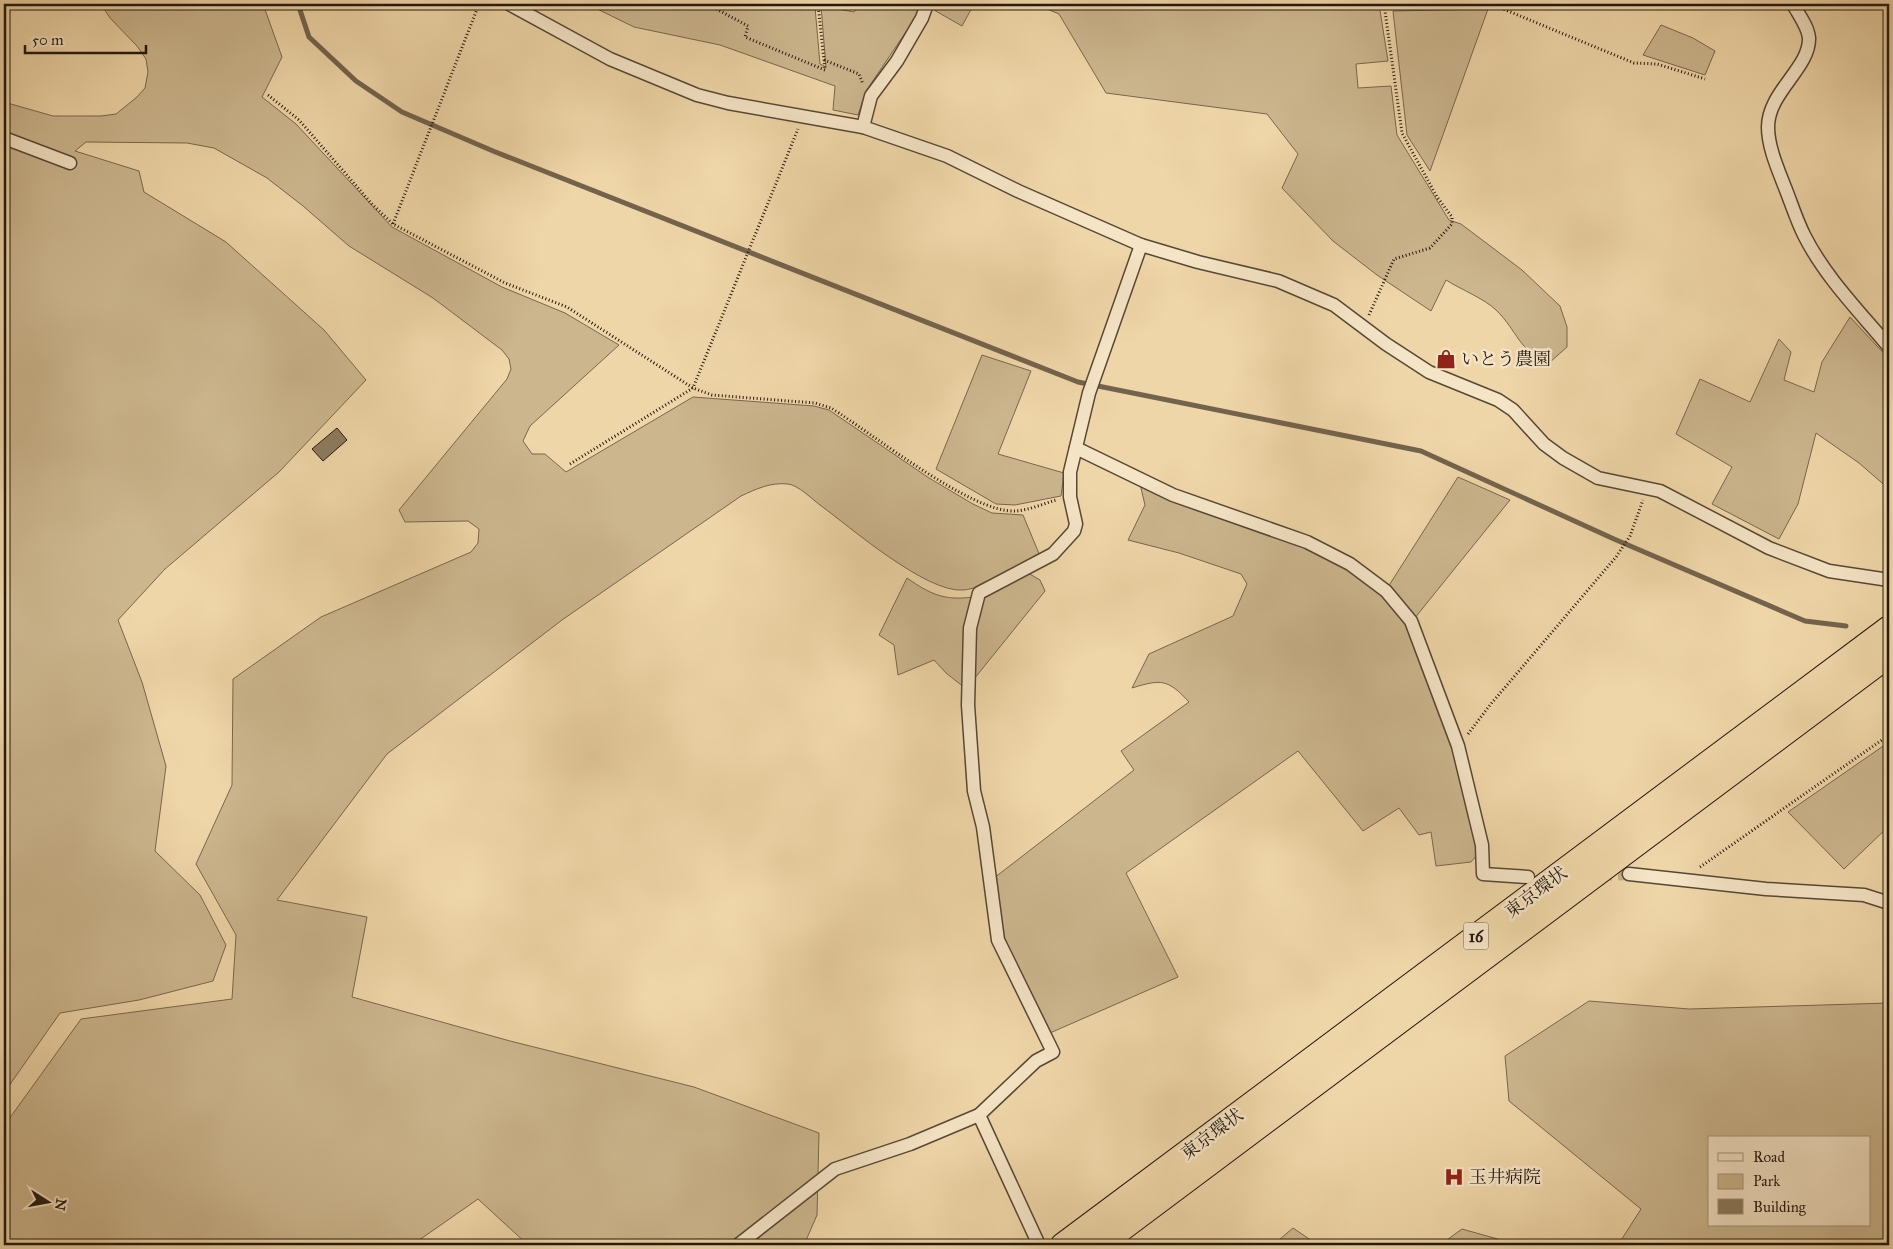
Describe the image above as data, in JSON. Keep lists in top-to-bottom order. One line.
{"streets":{"highway":["東京環状","16"]},"places":{"shop":["いとう農園"],"hospital":["玉井病院"]},"legend":["Road","Park","Building"],"scale_bar":"50 m","north":"right"}
